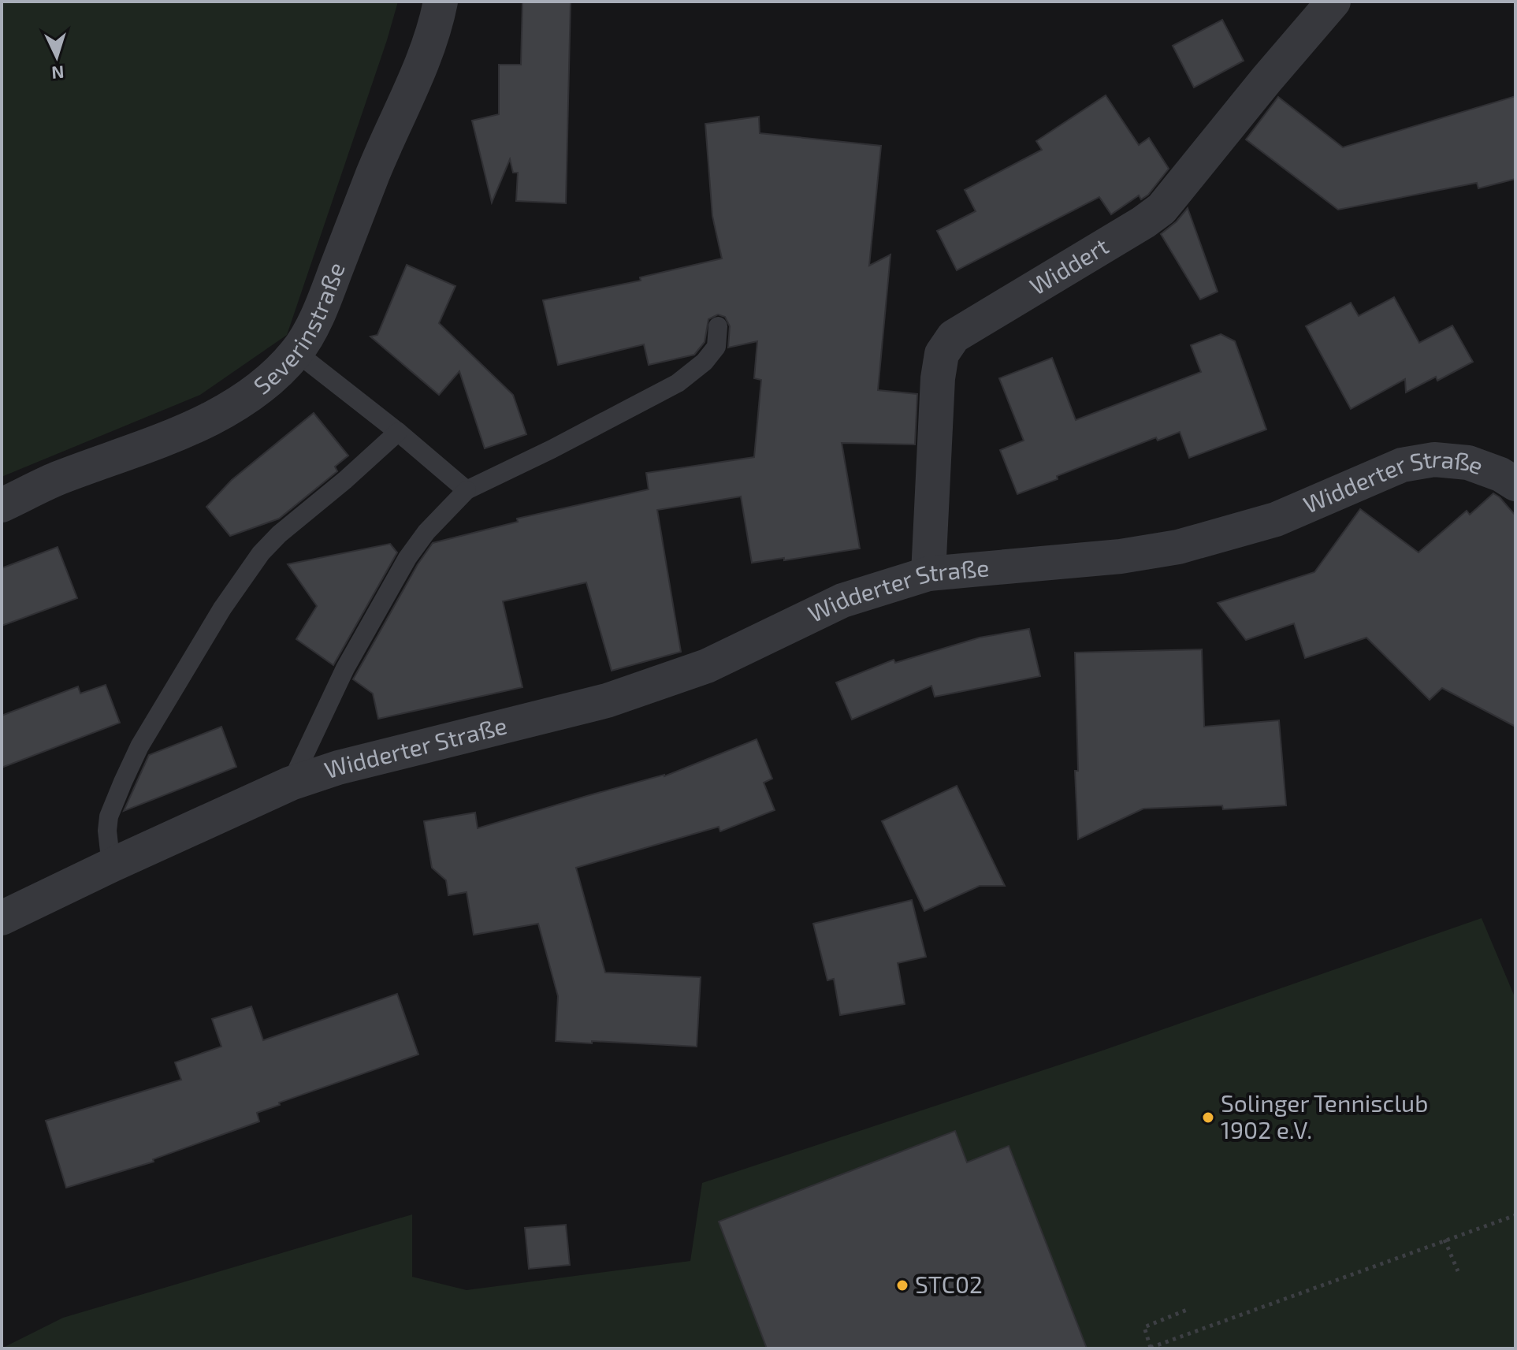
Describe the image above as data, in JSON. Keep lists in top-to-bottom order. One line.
{"streets":{"street":["Widdert","Severinstraße","Widderter Straße"]},"crossings":[["Widdert","Widderter Straße"]],"places":["Solinger Tennisclub 1902 e.V.","STC02"],"north":"bottom"}
